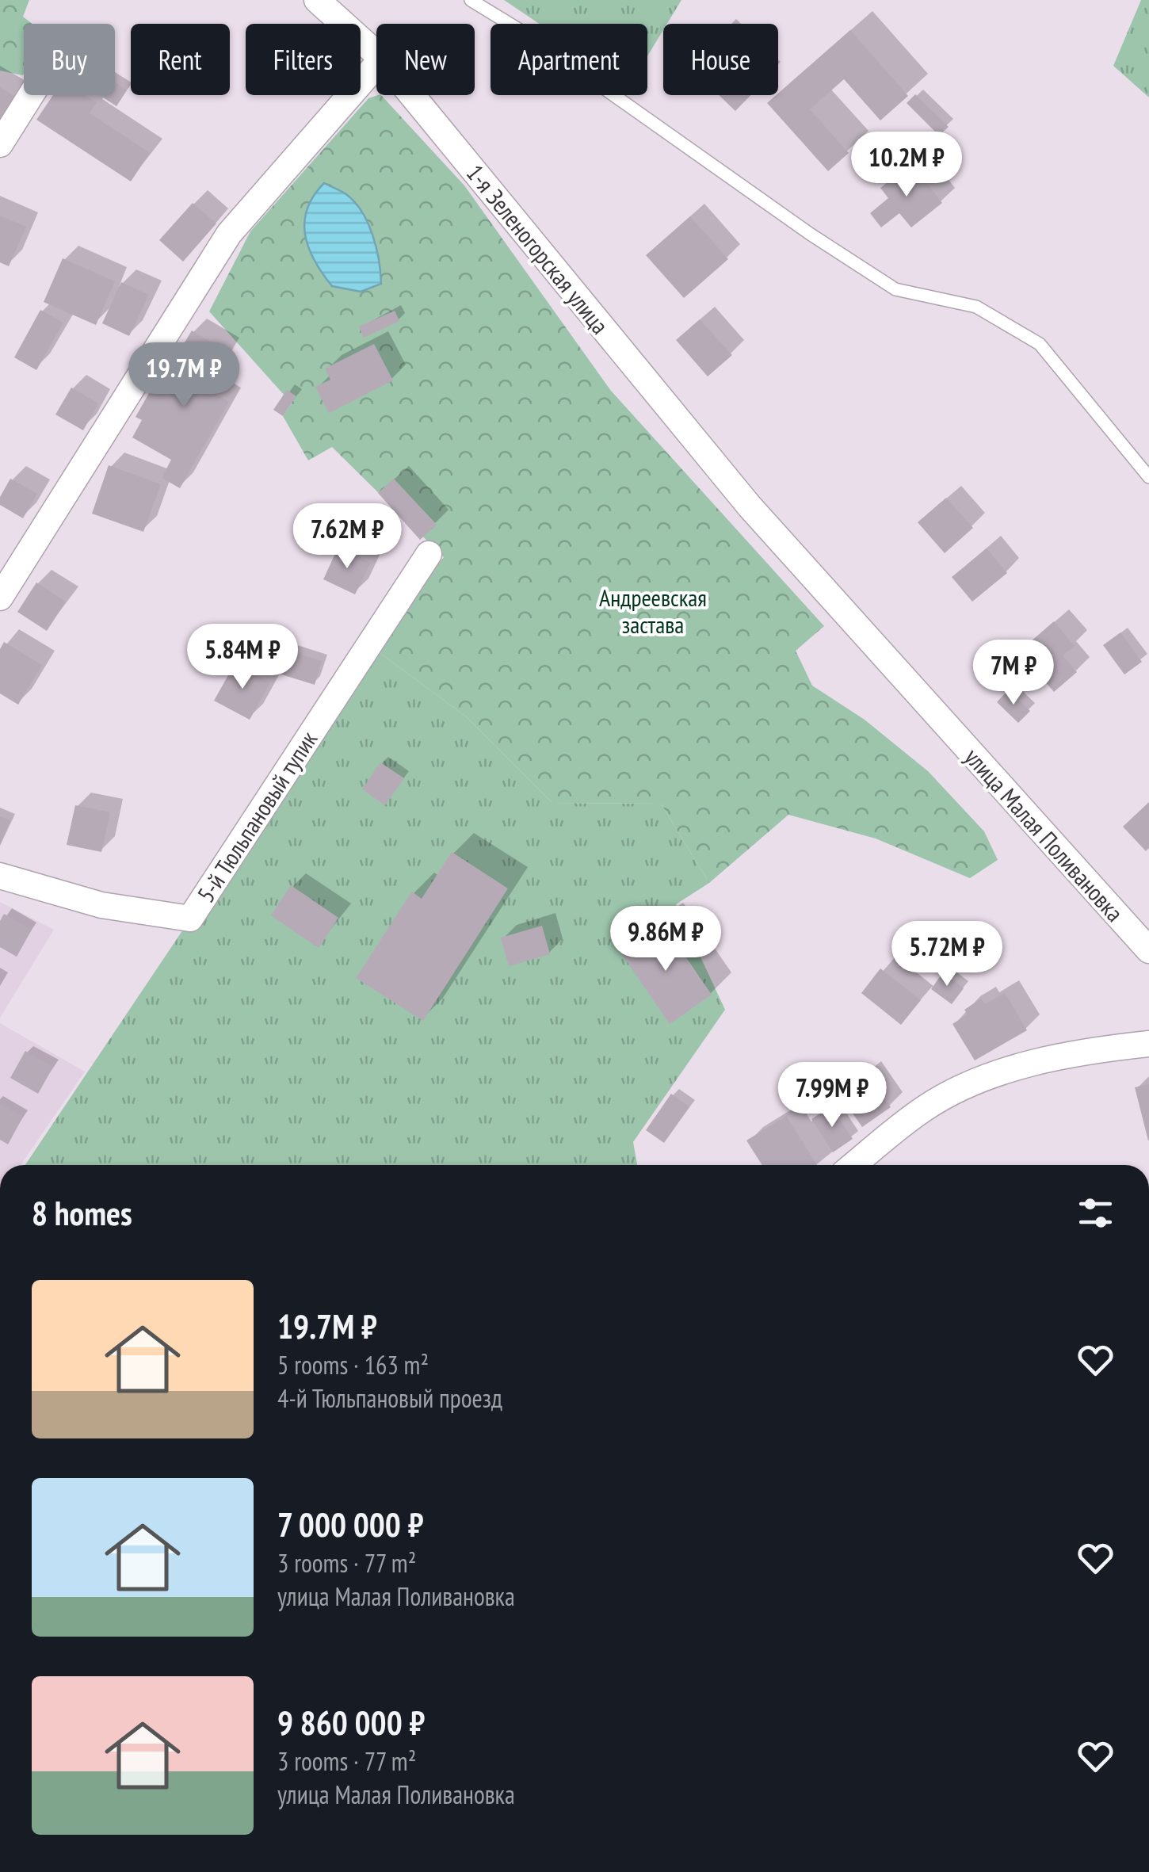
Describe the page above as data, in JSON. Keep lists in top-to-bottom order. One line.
{"streets":{"street":["1-я Зеленогорская улица","5-й Тюльпановый тупик","улица Малая Поливановка"]},"crossings":[["1-я Зеленогорская улица","улица Малая Поливановка"]],"parks":["Андреевская застава"],"page":{"chip":["Buy","Rent","Filters","New","Apartment","House"],"price":["10.2M ₽","19.7M ₽","7.62M ₽","5.84M ₽","7M ₽","9.86M ₽","5.72M ₽","7.99M ₽"],"heading":"8 homes","list":[{"name":"19.7M ₽","note":"5 rooms · 163 m² · 4-й Тюльпановый проезд"},{"name":"7 000 000 ₽","note":"3 rooms · 77 m² · улица Малая Поливановка"},{"name":"9 860 000 ₽","note":"3 rooms · 77 m² · улица Малая Поливановка"}]}}
